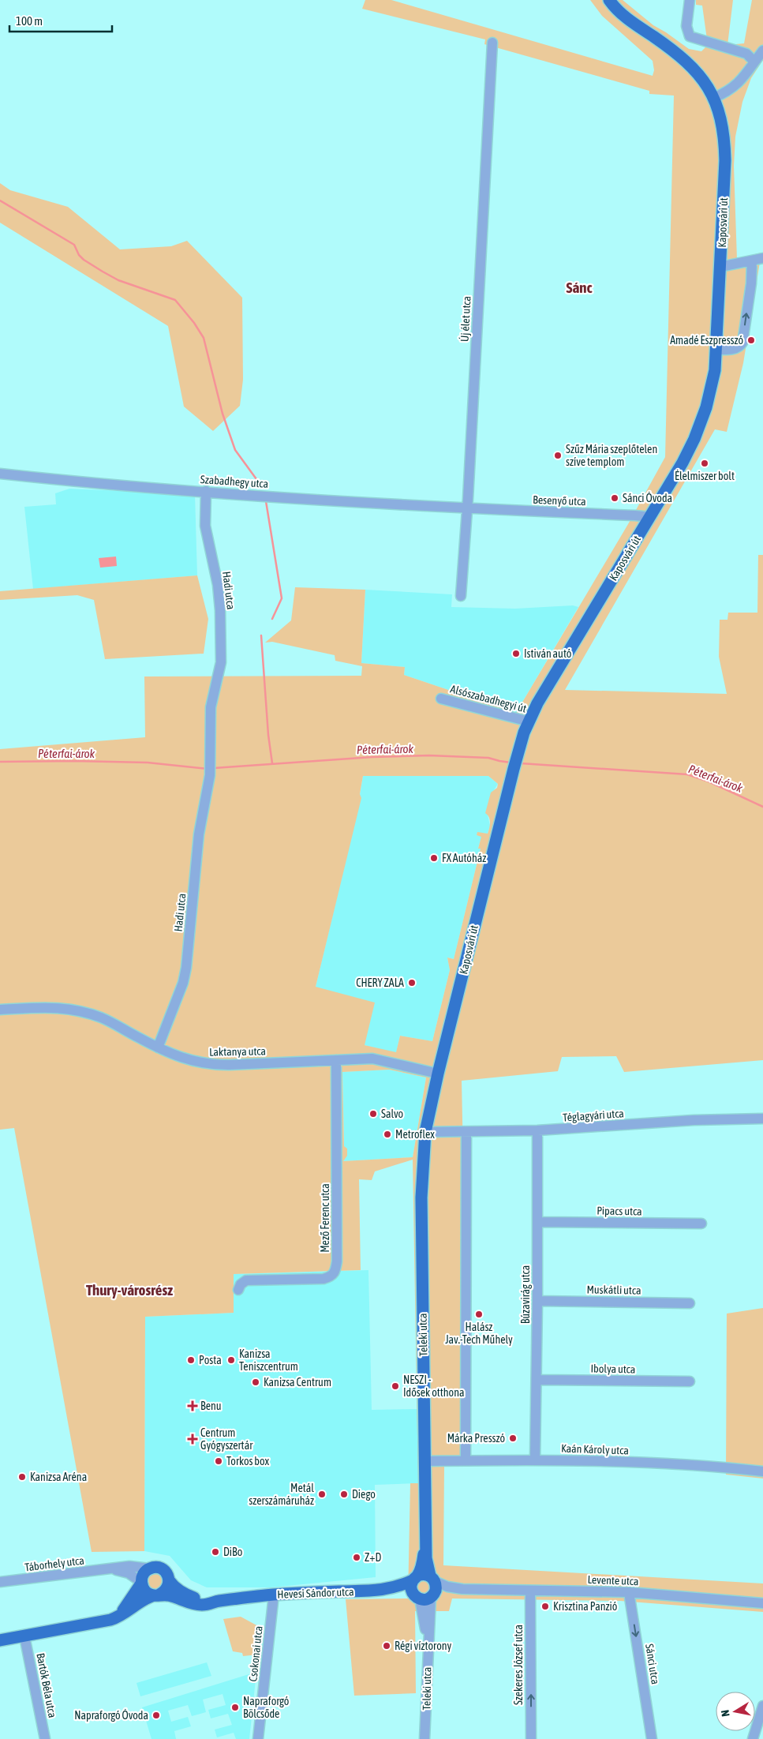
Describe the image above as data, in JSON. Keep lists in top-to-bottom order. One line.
{"streets":{"main road":["Kaposvári út","Teleki utca","Hevesi Sándor utca"],"street":["Új élet utca","Szabadhegy utca","Besenyő utca","Hadi utca","Alsószabadhegyi út","Laktanya utca","Téglagyári utca","Pipacs utca","Mező Ferenc utca","Muskátli utca","Búzavirág utca","Ibolya utca","Kaán Károly utca","Táborhely utca","Levente utca","Csokonai utca","Sánci utca","Szekeres József utca","Bartók Béla utca"]},"crossings":[["Kaposvári út","Besenyő utca"],["Kaposvári út","Alsószabadhegyi út"],["Kaposvári út","Laktanya utca"],["Kaposvári út","Téglagyári utca"],["Kaposvári út","Teleki utca"],["Új élet utca","Szabadhegy utca"],["Új élet utca","Besenyő utca"],["Szabadhegy utca","Besenyő utca"],["Szabadhegy utca","Hadi utca"],["Hadi utca","Laktanya utca"],["Laktanya utca","Mező Ferenc utca"],["Téglagyári utca","Búzavirág utca"],["Téglagyári utca","Teleki utca"],["Pipacs utca","Búzavirág utca"],["Muskátli utca","Búzavirág utca"],["Búzavirág utca","Ibolya utca"],["Búzavirág utca","Kaán Károly utca"],["Teleki utca","Kaán Károly utca"],["Teleki utca","Levente utca"],["Teleki utca","Hevesi Sándor utca"],["Táborhely utca","Hevesi Sándor utca"],["Levente utca","Hevesi Sándor utca"],["Levente utca","Sánci utca"],["Levente utca","Szekeres József utca"],["Hevesi Sándor utca","Csokonai utca"]],"one_way":["Sánci utca","Szekeres József utca"],"districts":["Sánc","Thury-városrész"],"water":["Péterfai-árok"],"places":{"other":["Amadé Eszpresszó","Szűz Mária szeplőtelen szíve templom","Élelmiszer bolt","Sánci Óvoda","Istiván autó","FX Autóház","CHERY ZALA","Salvo","Metroflex","Halász Jav.-Tech Műhely","Posta","Kanizsa Teniszcentrum","Kanizsa Centrum","NESZI - Idősek otthona","Márka Presszó","Torkos box","Kanizsa Aréna","Metál szerszámáruház","Diego","DiBo","Z+D","Krisztina Panzió","Régi víztorony","Napraforgó Bölcsőde","Napraforgó Óvoda"],"health":["Benu","Centrum Gyógyszertár"]},"scale_bar":"100 m","north":"left"}
